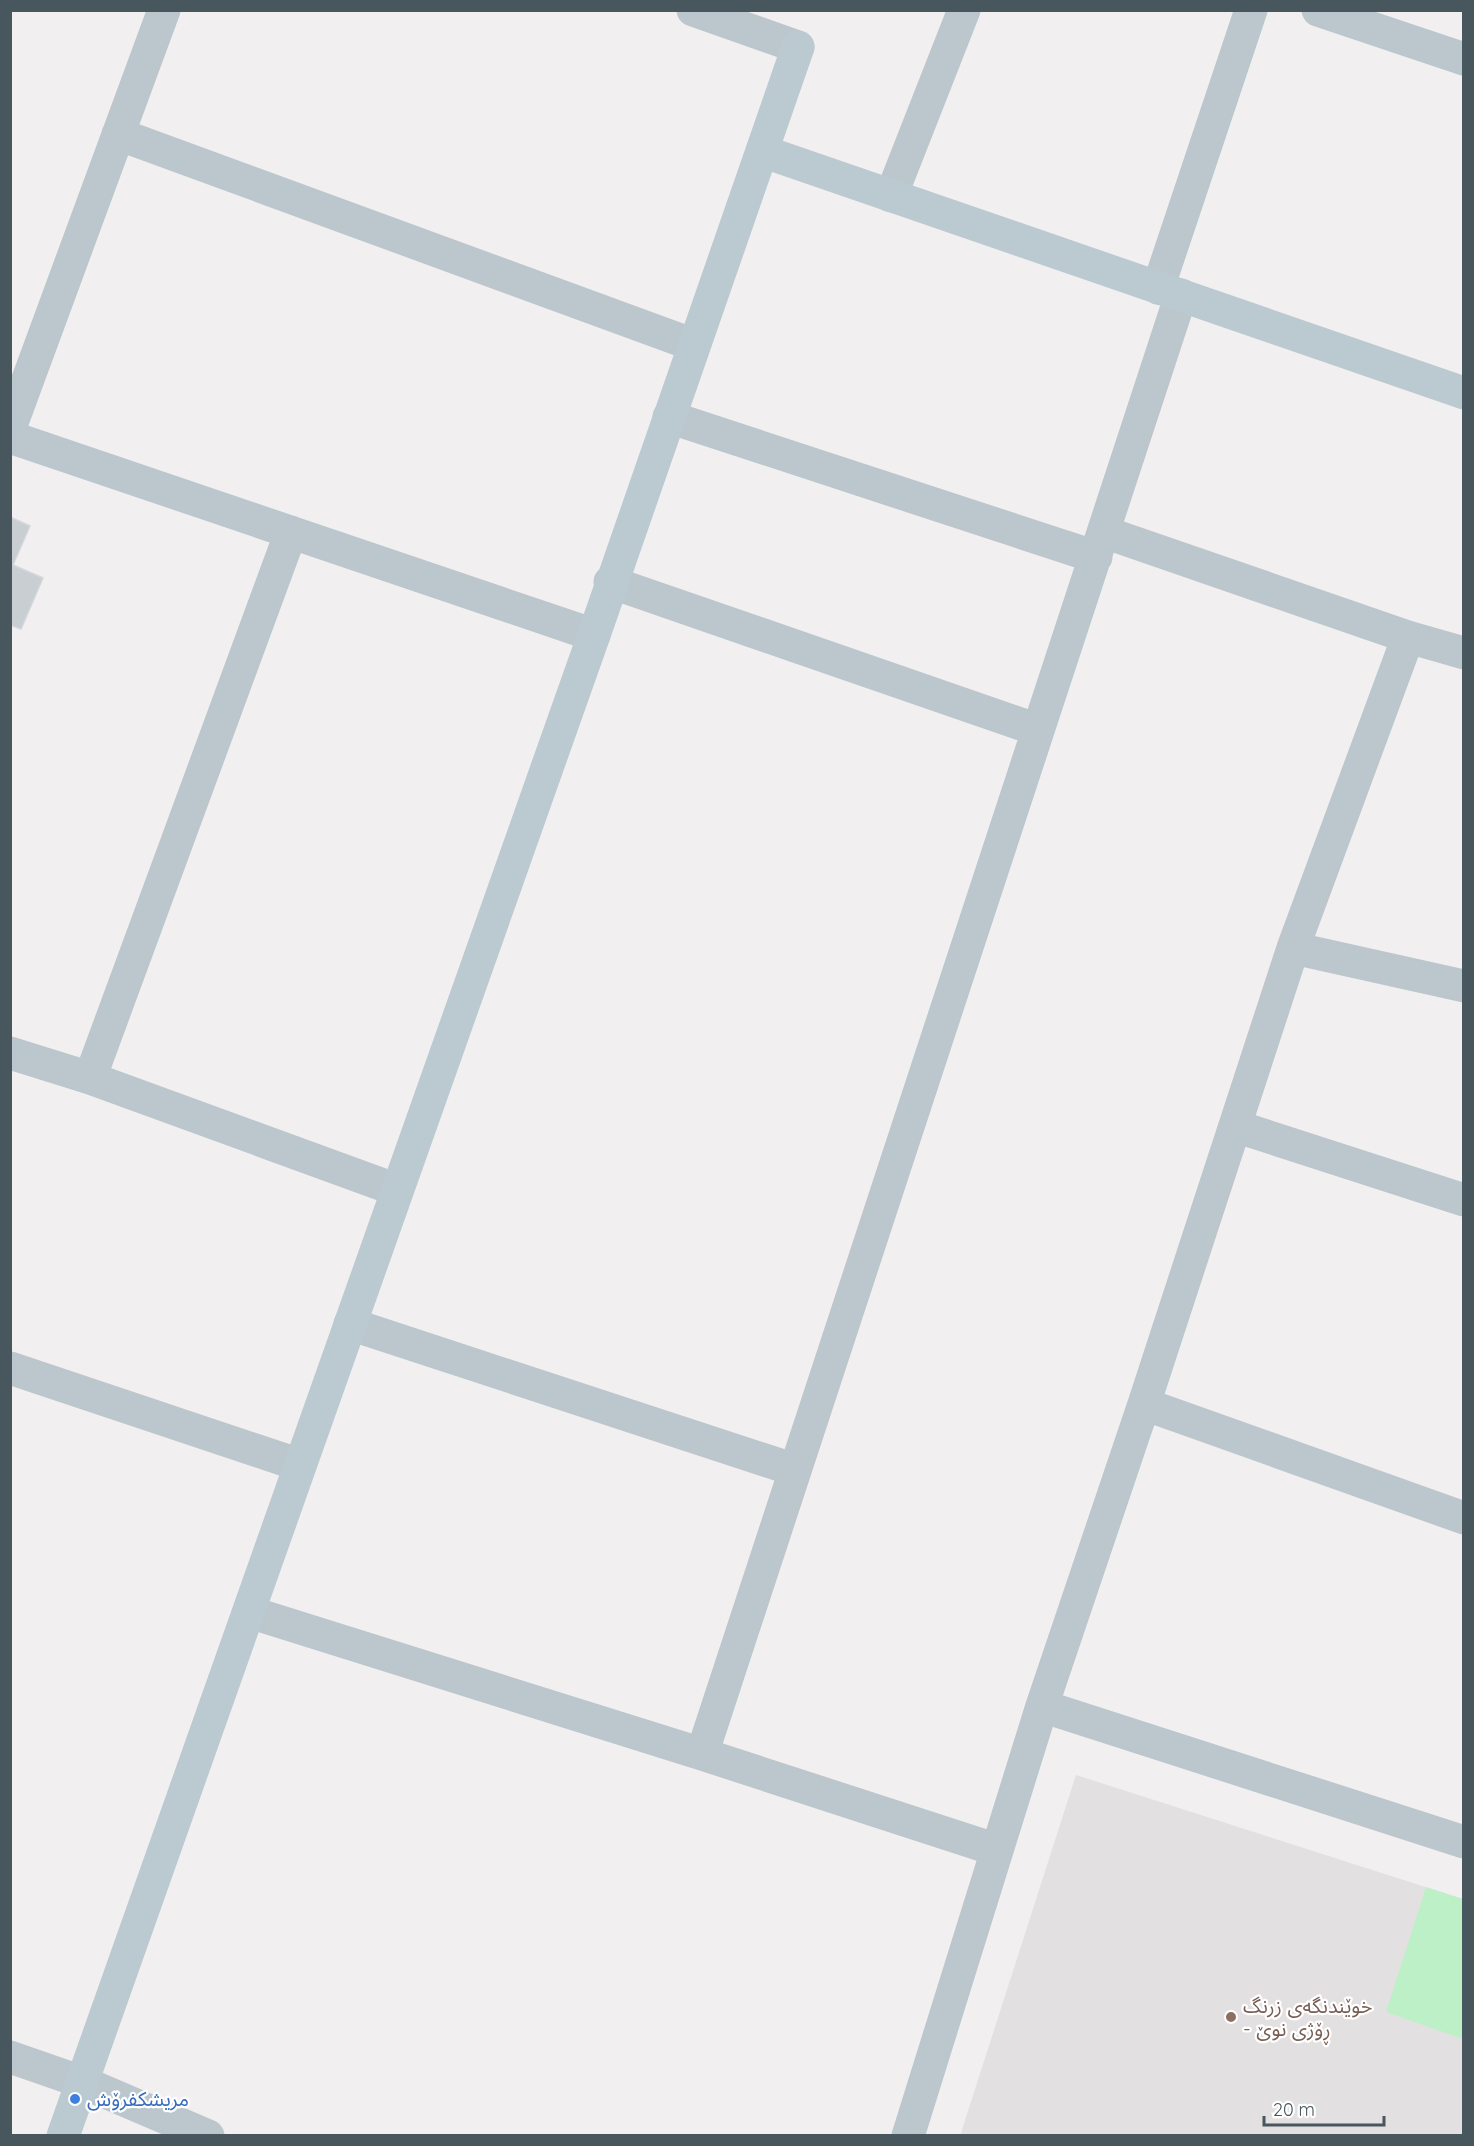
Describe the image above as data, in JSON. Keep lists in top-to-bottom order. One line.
{"places":["خوێندنگەی زرنگ - ڕۆژی نوێ","مریشکفرۆش"],"scale_bar":"20 m"}
